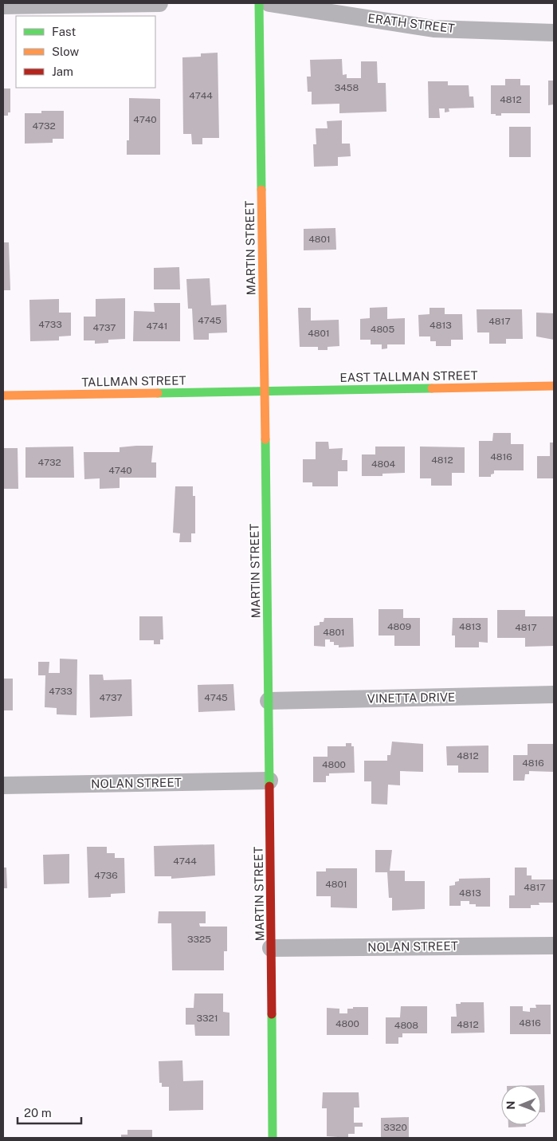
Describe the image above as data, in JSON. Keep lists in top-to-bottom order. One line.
{"streets":{"street":["ERATH STREET","MARTIN STREET","EAST TALLMAN STREET","TALLMAN STREET","VINETTA DRIVE","NOLAN STREET"]},"crossings":[["MARTIN STREET","EAST TALLMAN STREET"],["MARTIN STREET","TALLMAN STREET"],["MARTIN STREET","VINETTA DRIVE"],["MARTIN STREET","NOLAN STREET"],["EAST TALLMAN STREET","TALLMAN STREET"]],"house_numbers":["3458","4744","4812","4740","4732","4801","4745","4817","4733","4813","4741","4737","4805","4801","4816","4812","4732","4804","4740","4809","4813","4817","4801","4733","4737","4745","4812","4816","4800","4744","4736","4801","4817","4813","3325","3321","4816","4800","4812","4808","3320"],"legend":["Fast","Slow","Jam"],"scale_bar":"20 m","north":"left"}
